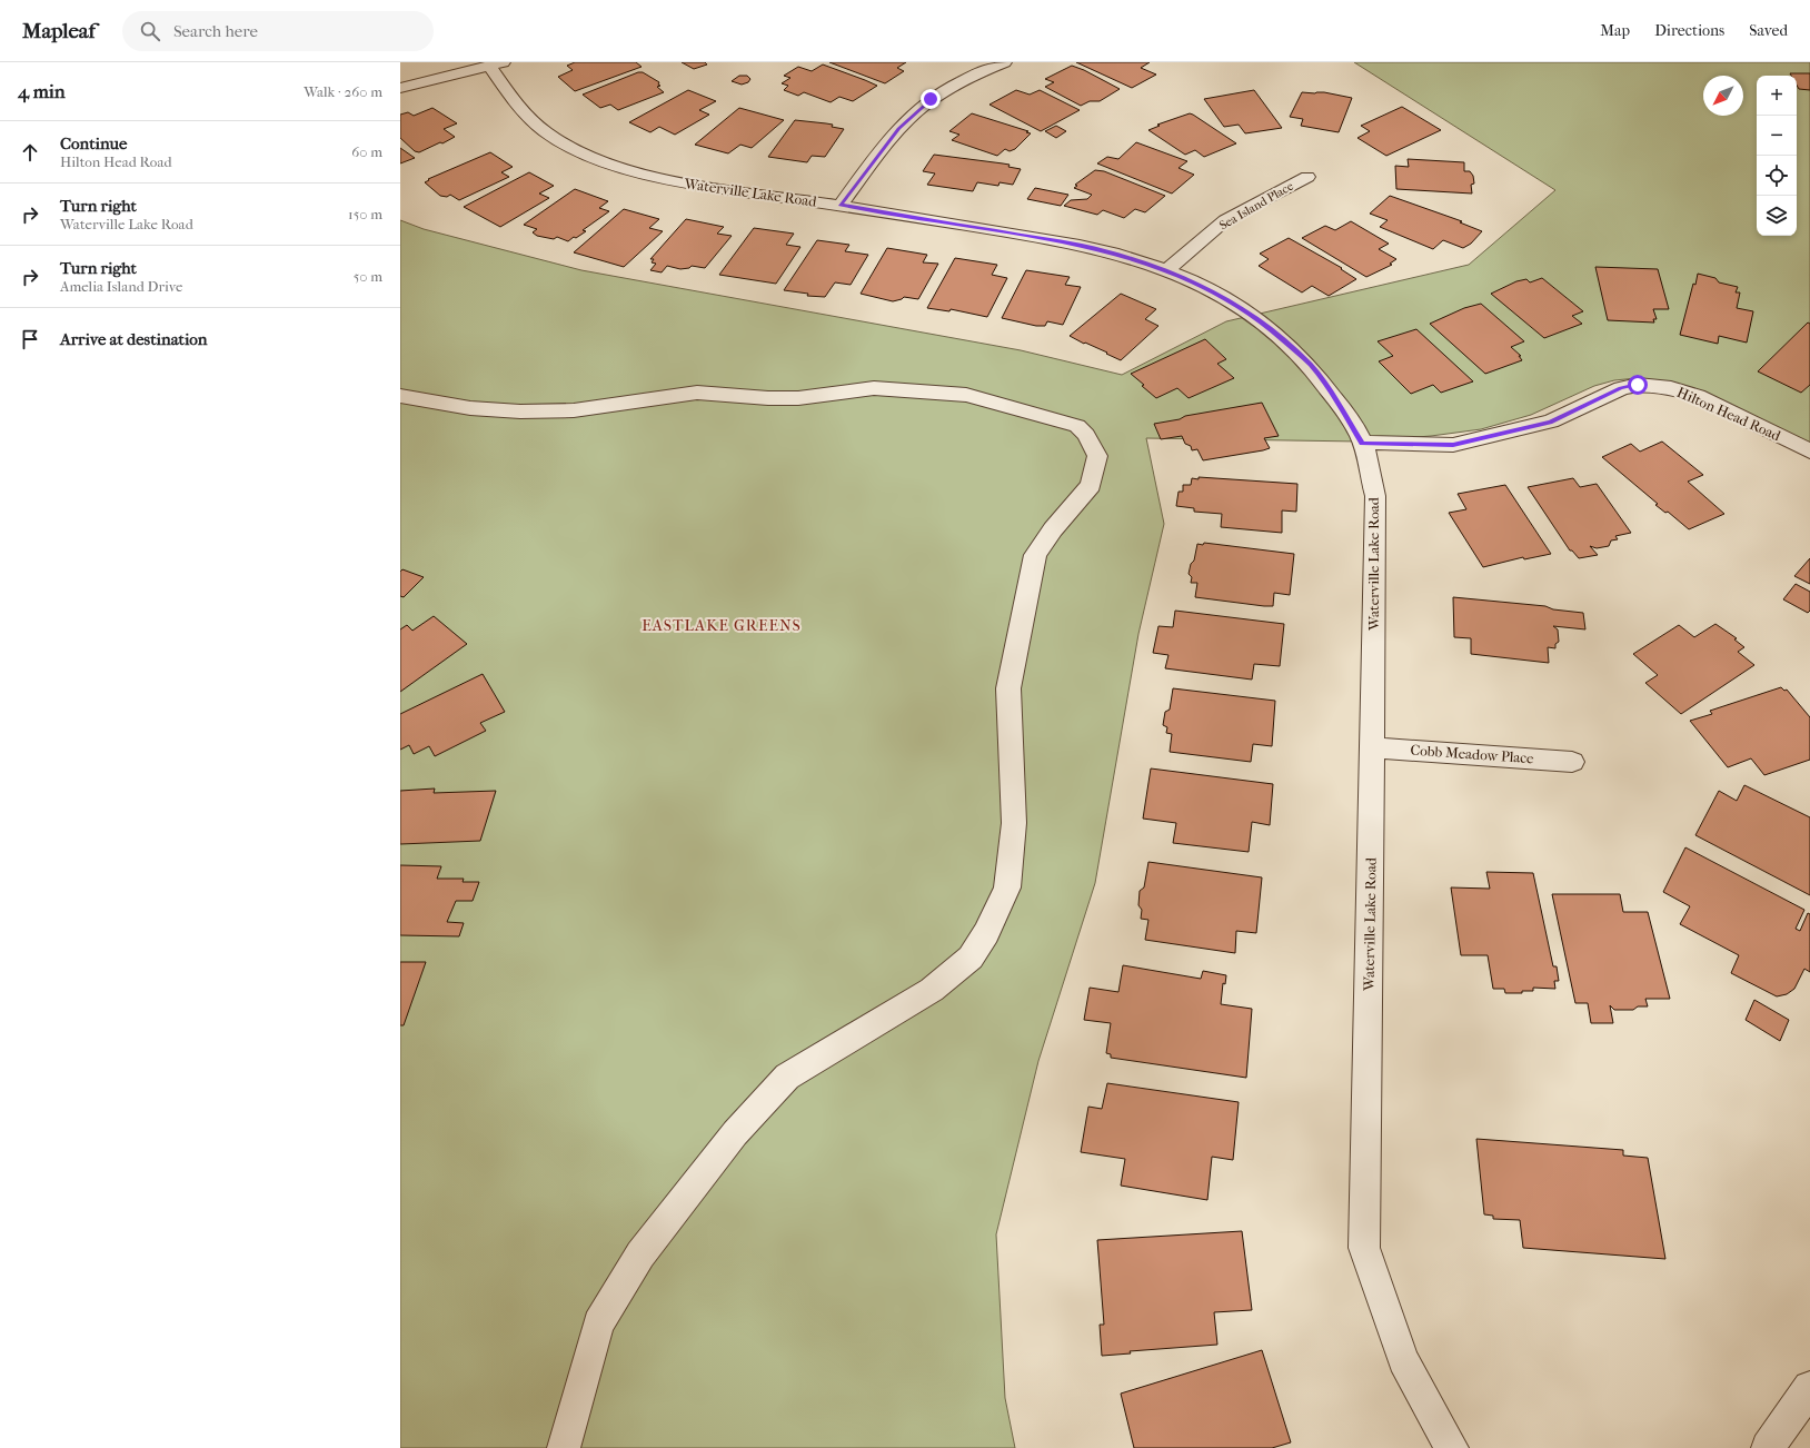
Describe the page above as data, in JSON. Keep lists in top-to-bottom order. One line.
{"streets":{"street":["Waterville Lake Road","Sea Island Place","Hilton Head Road","Cobb Meadow Place"]},"crossings":[["Waterville Lake Road","Sea Island Place"],["Waterville Lake Road","Hilton Head Road"],["Waterville Lake Road","Cobb Meadow Place"]],"districts":["EASTLAKE GREENS"],"north":"bottom left","page":{"header":"Mapleaf","search":"Search here","nav":["Map","Directions","Saved"],"heading":["4 min","Walk · 260 m"],"map_buttons":["+","−"],"list":[["Continue","Hilton Head Road","60 m"],["Turn right","Waterville Lake Road","150 m"],["Turn right","Amelia Island Drive","50 m"],"Arrive at destination"]}}
